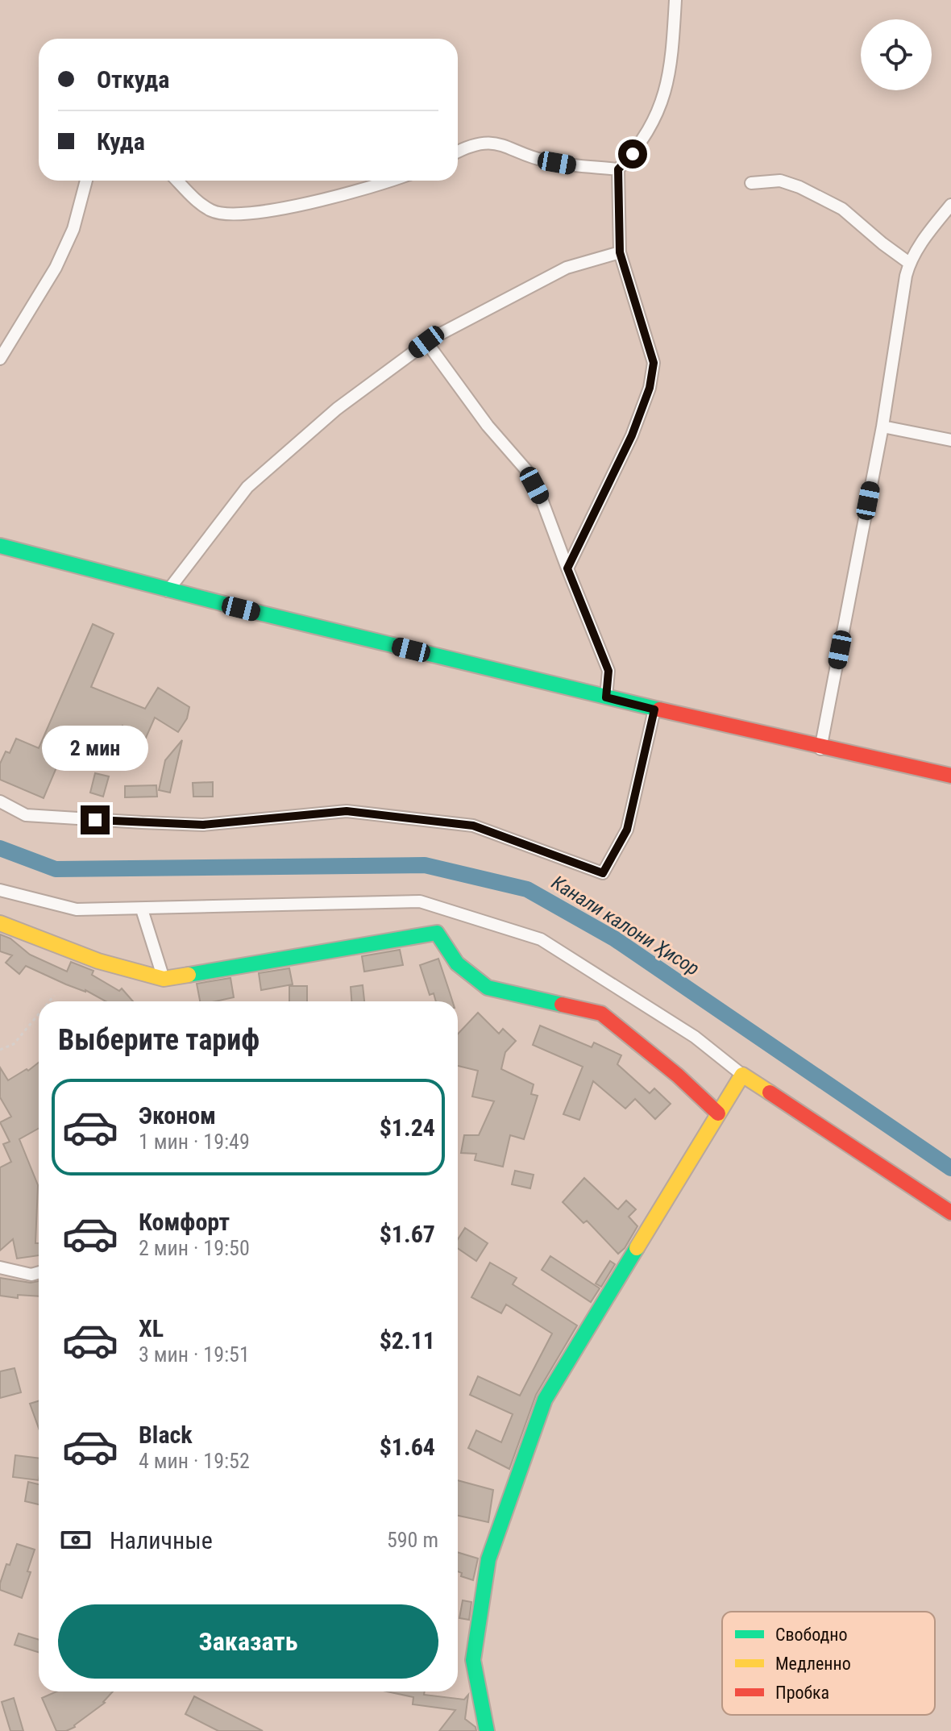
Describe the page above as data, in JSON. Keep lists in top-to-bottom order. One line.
{"water":["Канали калони Ҳисор"],"legend":["Свободно","Медленно","Пробка"],"page":{"banner":["Откуда","Куда"],"bubble":"2 мин","heading":"Выберите тариф","list":[{"name":"Эконом","note":"1 мин · 19:49","value":"$1.24"},{"name":"Комфорт","note":"2 мин · 19:50","value":"$1.67"},{"name":"XL","note":"3 мин · 19:51","value":"$2.11"},{"name":"Black","note":"4 мин · 19:52","value":"$1.64"}],"pay":["Наличные","590 m"],"buttons":"Заказать"}}
